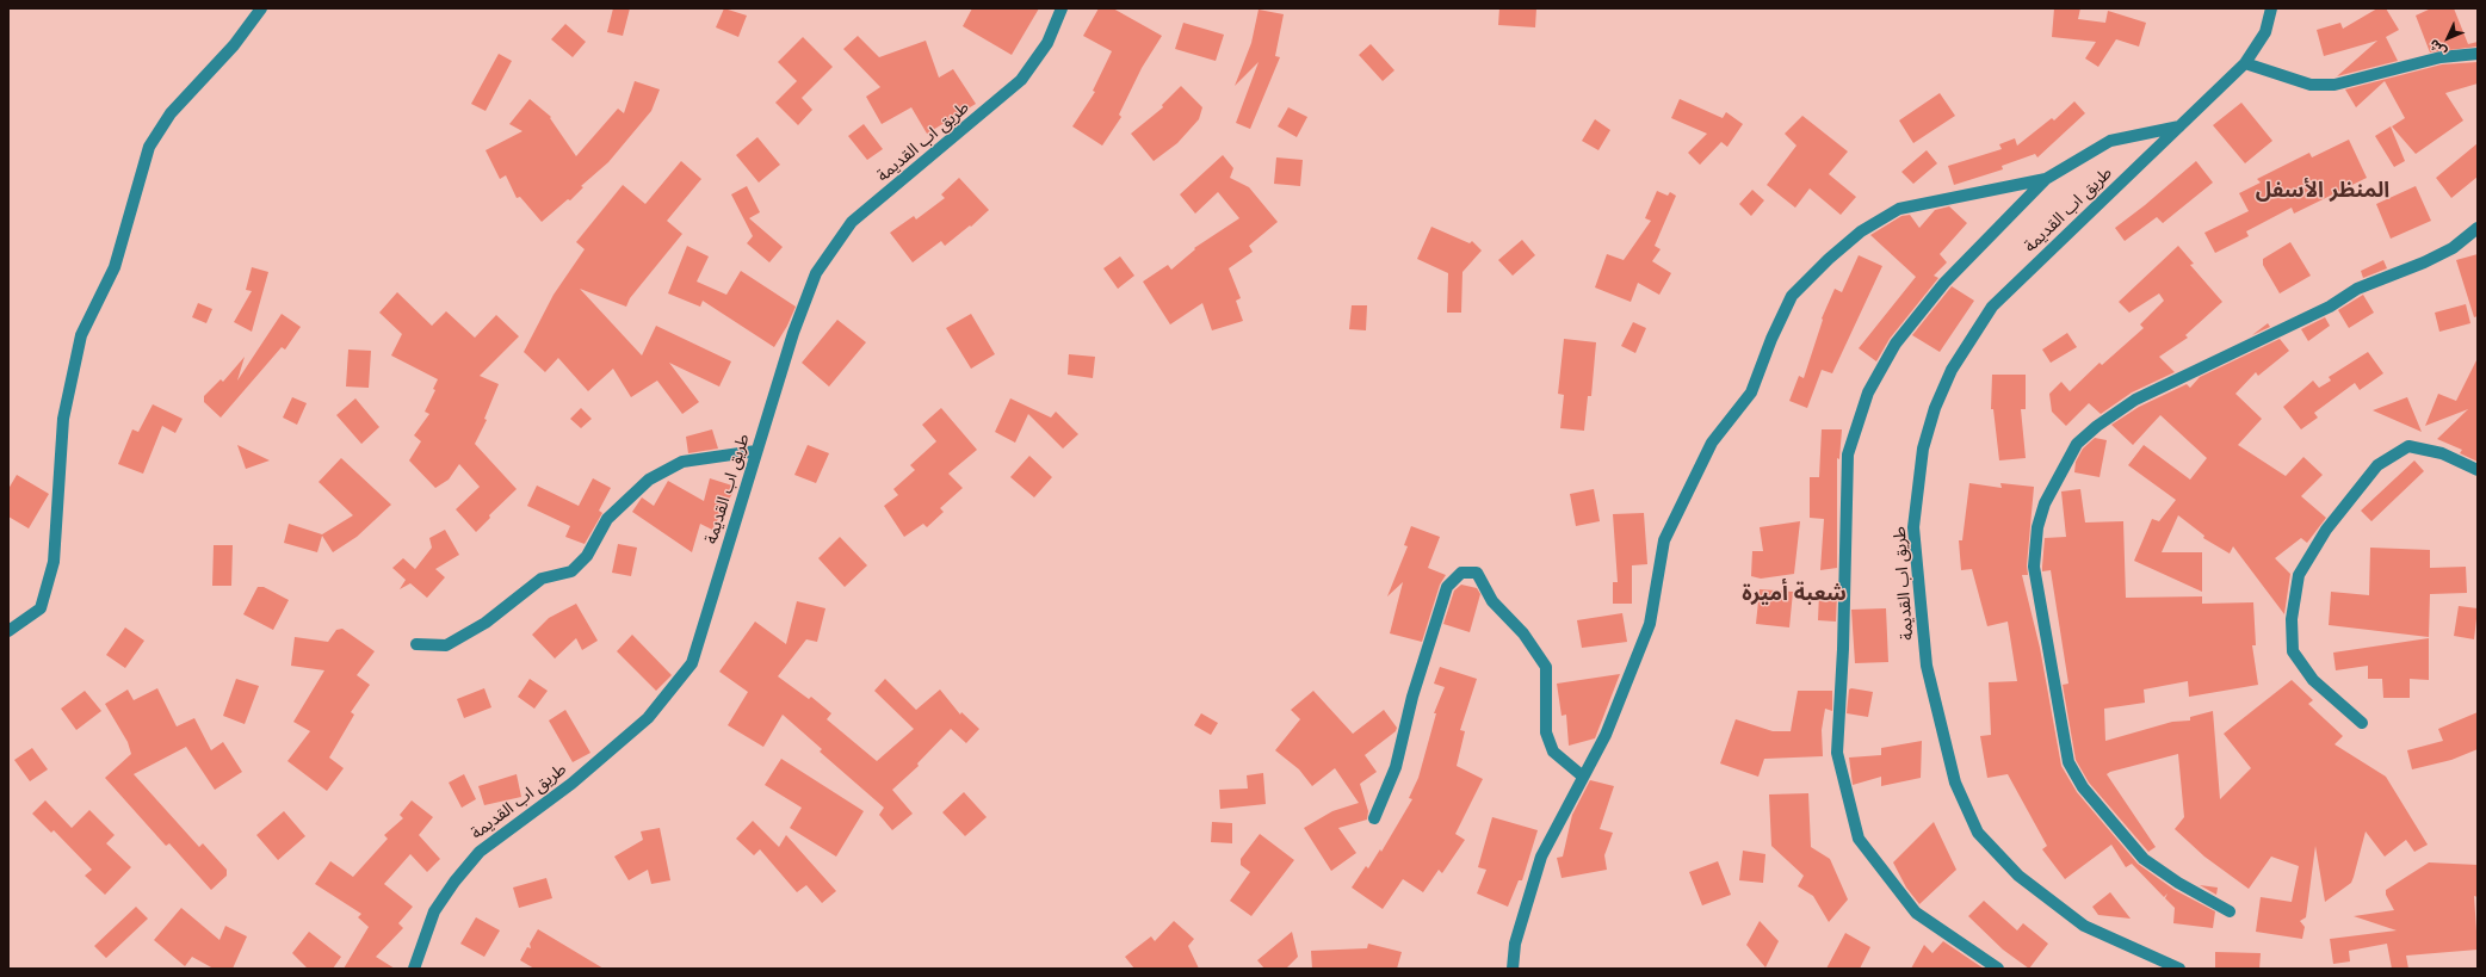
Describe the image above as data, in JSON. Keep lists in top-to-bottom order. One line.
{"streets":{"street":["طريق اب القديمة"]},"districts":["المنظر الأسفل","شعبة أميرة"],"north":"bottom left"}
